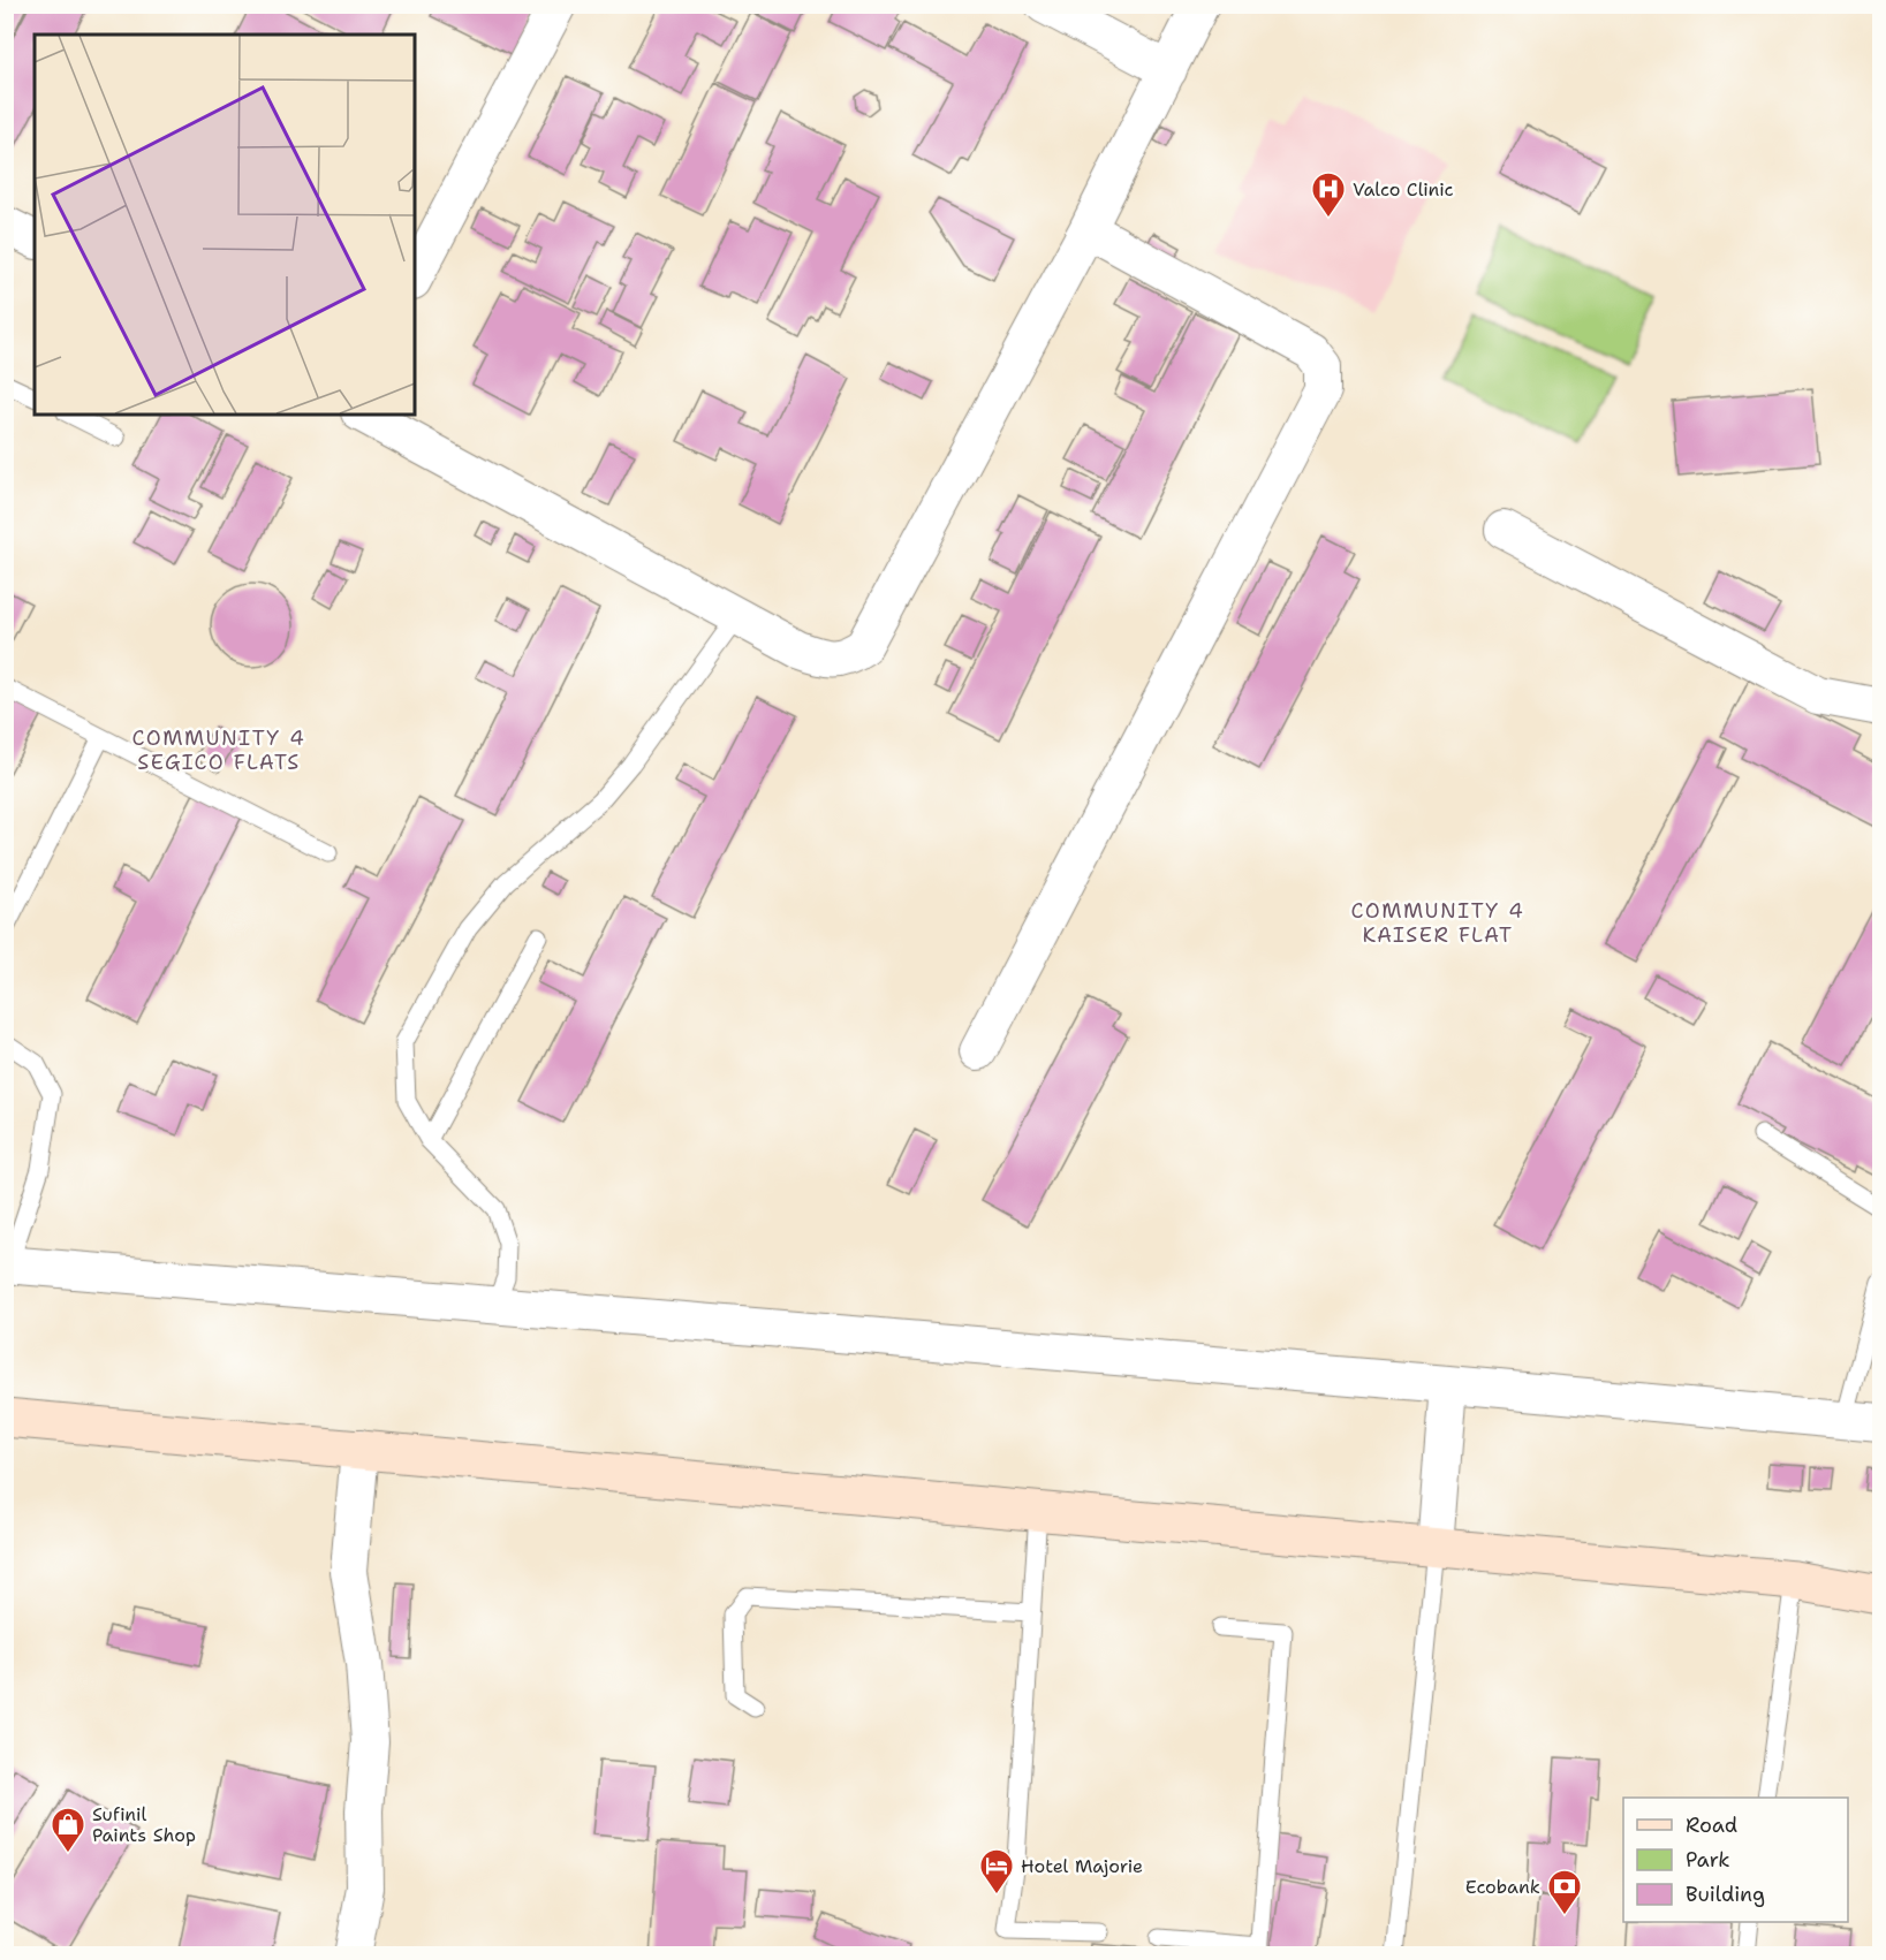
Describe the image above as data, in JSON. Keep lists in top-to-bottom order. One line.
{"districts":["COMMUNITY 4 SEGICO FLATS","COMMUNITY 4 KAISER FLAT"],"places":{"hospital":["Valco Clinic"],"shop":["Sufinil Paints Shop"],"hotel":["Hotel Majorie"],"bank":["Ecobank"]},"legend":["Road","Park","Building"]}
